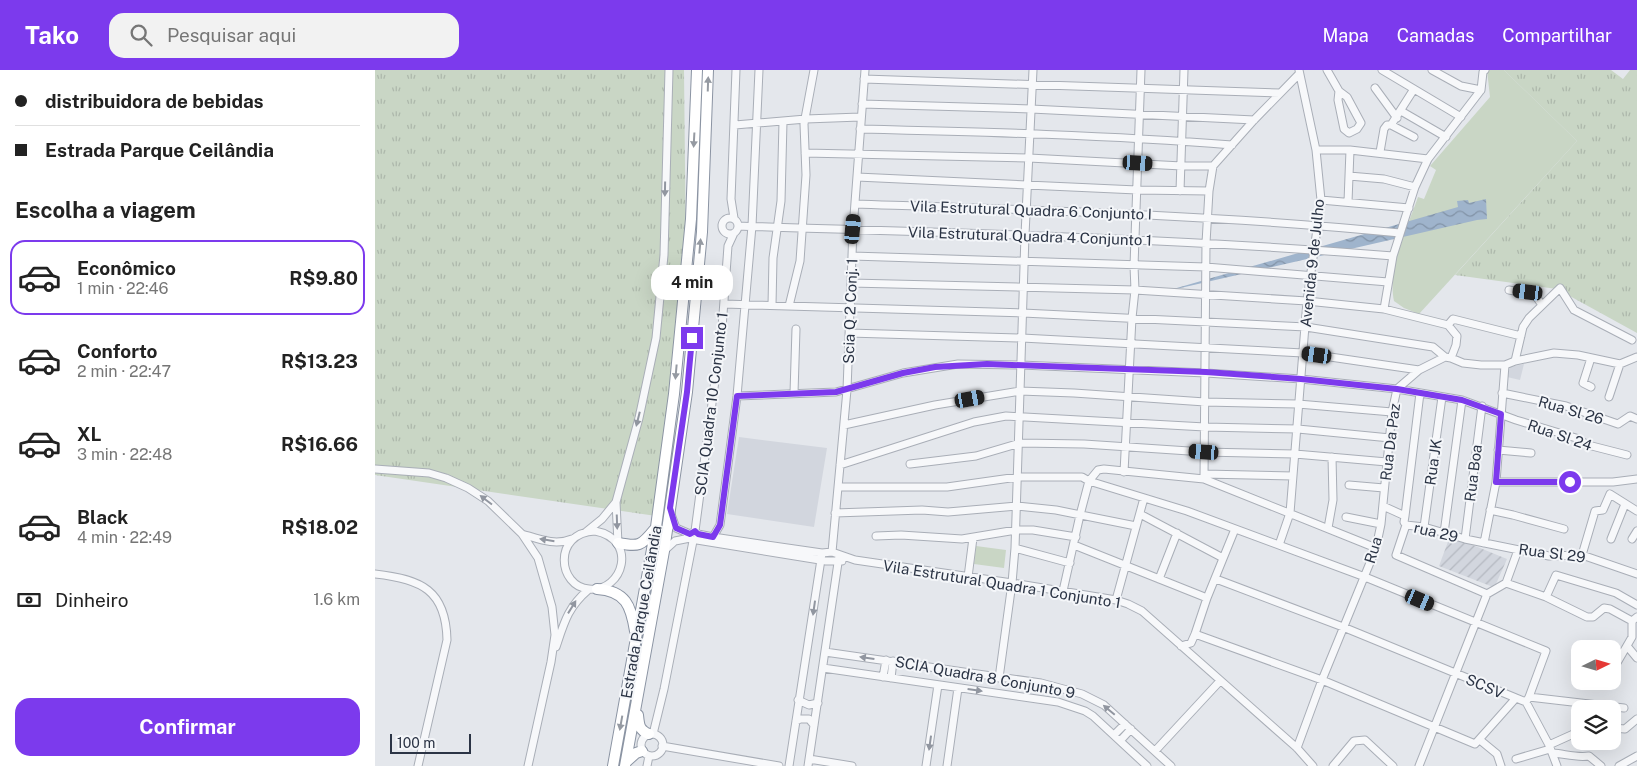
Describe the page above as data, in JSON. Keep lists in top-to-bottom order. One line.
{"streets":{"highway":["Estrada Parque Ceilândia"],"street":["Vila Estrutural Quadra 6 Conjunto I","Vila Estrutural Quadra 4 Conjunto 1","Avenida 9 de Julho","Scia Q 2 Conj. 1","SCIA Quadra 10 Conjunto 1","Rua Sl 26","Rua Sl 24","Rua Da Paz","Rua JK","Rua Boa","rua 29","Rua","Rua Sl 29","Vila Estrutural Quadra 1 Conjunto 1","SCIA Quadra 8 Conjunto 9","SCSV"]},"crossings":[["Vila Estrutural Quadra 6 Conjunto I","Avenida 9 de Julho"],["Vila Estrutural Quadra 6 Conjunto I","Scia Q 2 Conj. 1"],["Vila Estrutural Quadra 4 Conjunto 1","Avenida 9 de Julho"],["Vila Estrutural Quadra 4 Conjunto 1","Scia Q 2 Conj. 1"],["Vila Estrutural Quadra 4 Conjunto 1","SCIA Quadra 10 Conjunto 1"],["Avenida 9 de Julho","Rua Sl 24"],["Scia Q 2 Conj. 1","Rua Sl 24"],["Scia Q 2 Conj. 1","Vila Estrutural Quadra 1 Conjunto 1"],["Scia Q 2 Conj. 1","SCIA Quadra 8 Conjunto 9"],["Rua Sl 24","Rua Da Paz"],["Rua Sl 24","Rua JK"],["Rua Sl 24","Rua Boa"],["Rua Da Paz","Rua"],["Rua JK","rua 29"],["Rua Boa","rua 29"],["Rua Boa","Rua Sl 29"],["rua 29","Rua Sl 29"],["Rua","Vila Estrutural Quadra 1 Conjunto 1"],["Rua","SCSV"]],"scale_bar":"100 m","north":"right","page":{"header":"Tako","search":"Pesquisar aqui","nav":["Mapa","Camadas","Compartilhar"],"banner":["distribuidora de bebidas","Estrada Parque Ceilândia"],"heading":"Escolha a viagem","list":[{"name":"Econômico","note":"1 min · 22:46","value":"R$9.80"},{"name":"Conforto","note":"2 min · 22:47","value":"R$13.23"},{"name":"XL","note":"3 min · 22:48","value":"R$16.66"},{"name":"Black","note":"4 min · 22:49","value":"R$18.02"}],"bubble":"4 min","pay":["Dinheiro","1.6 km"],"buttons":"Confirmar","scale":"100 m"}}
